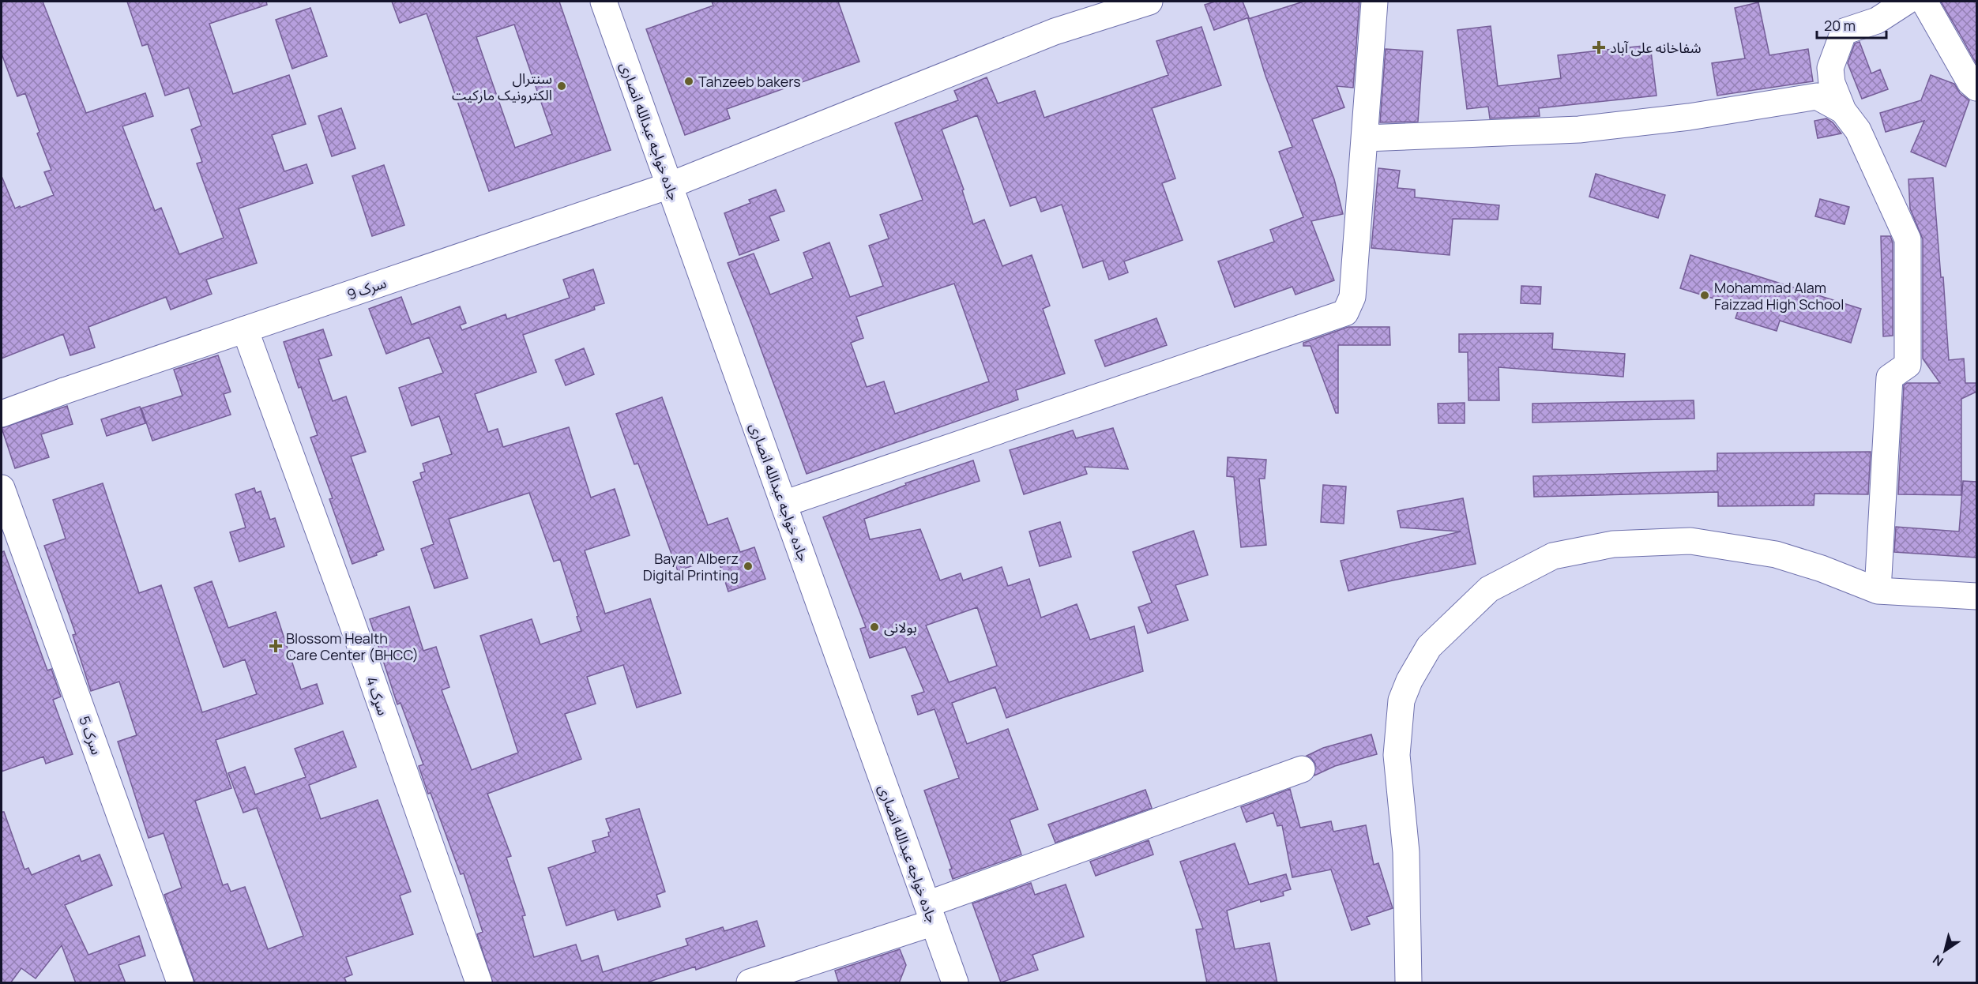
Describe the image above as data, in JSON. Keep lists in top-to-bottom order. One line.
{"streets":{"street":["جاده خواجه عبدالله انصاری","سرک 9","سړک 4","سرک 5"]},"crossings":[["جاده خواجه عبدالله انصاری","سرک 9"],["سرک 9","سړک 4"]],"places":{"health":["شفاخانه علی آباد","Blossom Health Care Center (BHCC)"],"other":["Tahzeeb bakers","سنترال الکترونیک مارکیت","Mohammad Alam Faizzad High School","Bayan Alberz Digital Printing","بولانی"]},"scale_bar":"20 m","north":"bottom left"}
